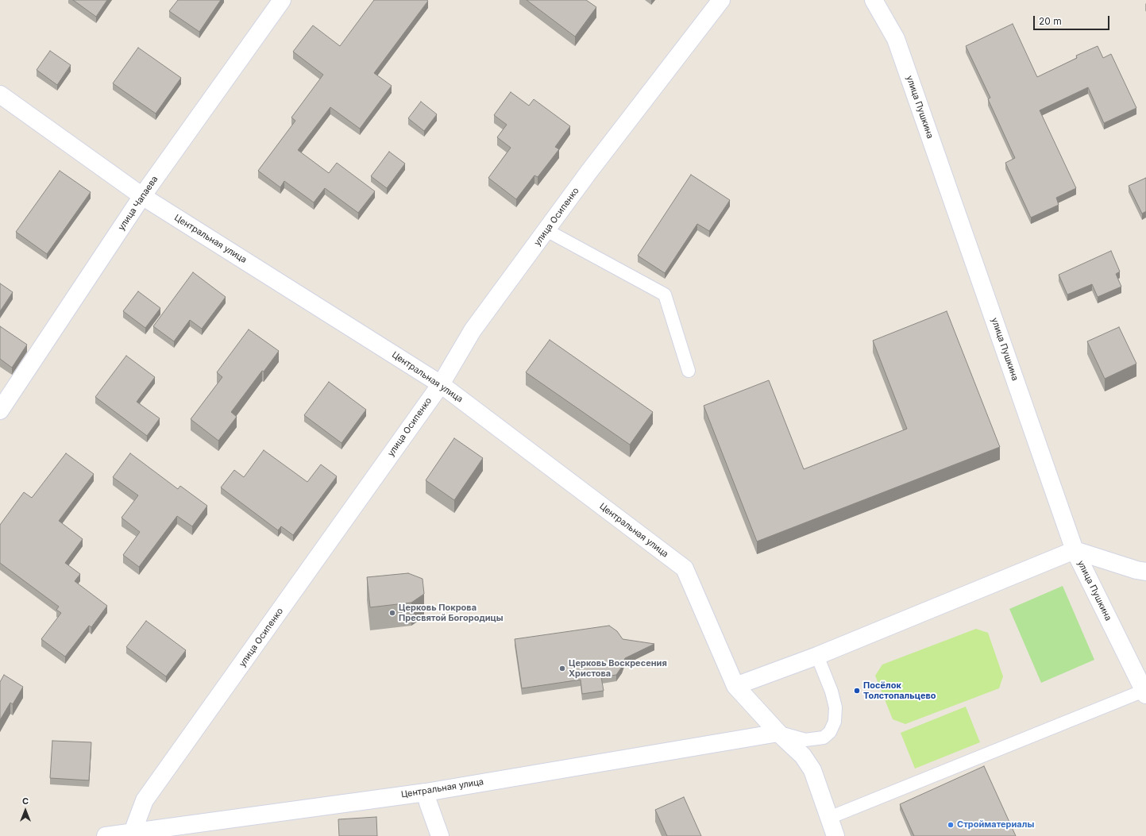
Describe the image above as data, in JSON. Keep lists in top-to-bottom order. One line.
{"streets":{"street":["улица Пушкина","улица Чапаева","улица Осипенко","Центральная улица"]},"crossings":[["улица Чапаева","Центральная улица"],["улица Осипенко","Центральная улица"]],"places":["Церковь Покрова Пресвятой Богородицы","Церковь Воскресения Христова","Посёлок Толстопальцево","Стройматериалы"],"scale_bar":"20 m","north":"top"}
